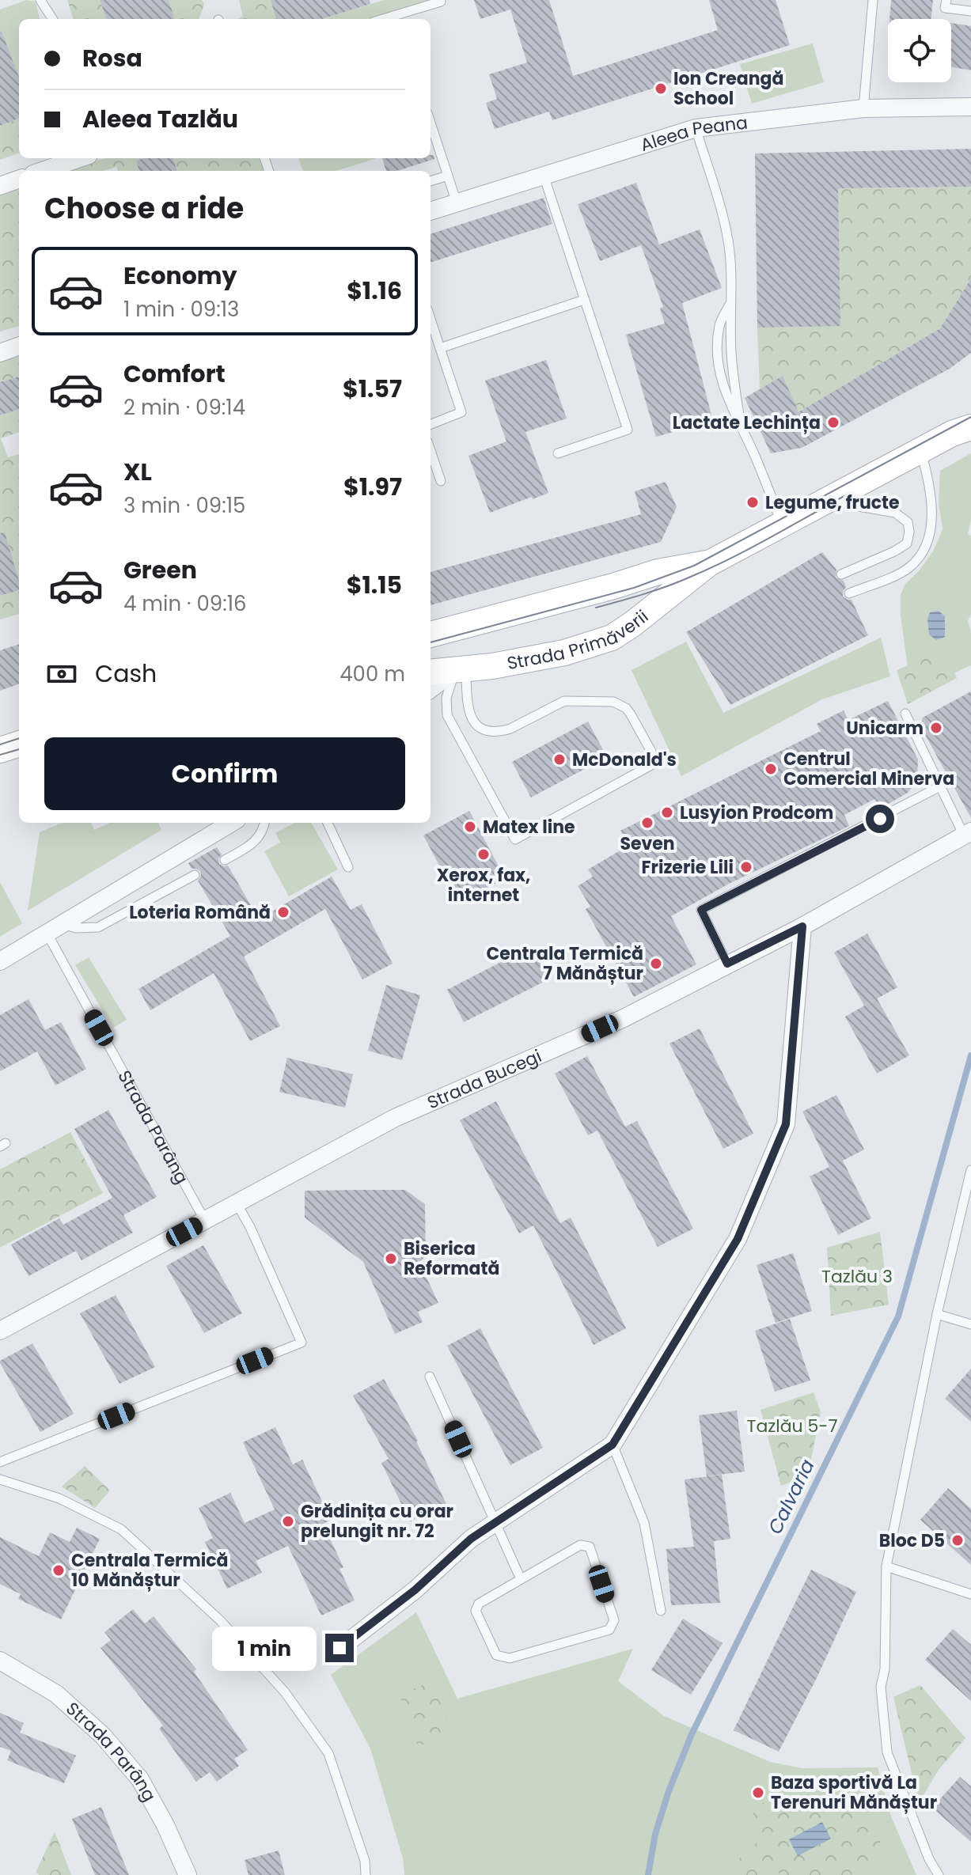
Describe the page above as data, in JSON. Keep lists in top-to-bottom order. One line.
{"streets":{"main road":["Strada Primăverii"],"street":["Aleea Peana","Strada Bucegi","Strada Parâng"]},"crossings":[["Strada Bucegi","Strada Parâng"]],"water":["Calvaria"],"parks":["Tazlău 3","Tazlău 5-7"],"places":["Ion Creangă School","Lactate Lechința","Legume, fructe","Unicarm","McDonald's","Centrul Comercial Minerva","Lusyion Prodcom","Seven","Matex line","Xerox, fax, internet","Frizerie Lili","Loteria Română","Centrala Termică 7 Mănăștur","Biserica Reformată","Grădinița cu orar prelungit nr. 72","Bloc D5","Centrala Termică 10 Mănăștur","Baza sportivă La Terenuri Mănăștur"],"page":{"banner":["Rosa","Aleea Tazlău"],"heading":"Choose a ride","list":[{"name":"Economy","note":"1 min · 09:13","value":"$1.16"},{"name":"Comfort","note":"2 min · 09:14","value":"$1.57"},{"name":"XL","note":"3 min · 09:15","value":"$1.97"},{"name":"Green","note":"4 min · 09:16","value":"$1.15"}],"pay":["Cash","400 m"],"buttons":"Confirm","bubble":"1 min"}}
